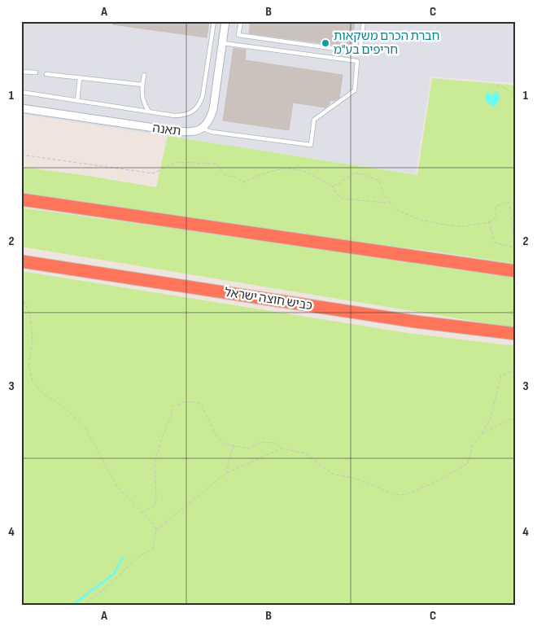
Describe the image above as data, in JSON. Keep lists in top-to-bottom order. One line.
{"streets":{"highway":["כביש חוצה ישראל"],"street":["תאנה"]},"places":["חברת הכרם משקאות חריפים בע\"מ"],"grid":{"columns":["A","B","C"],"rows":["1","2","3","4"]}}
